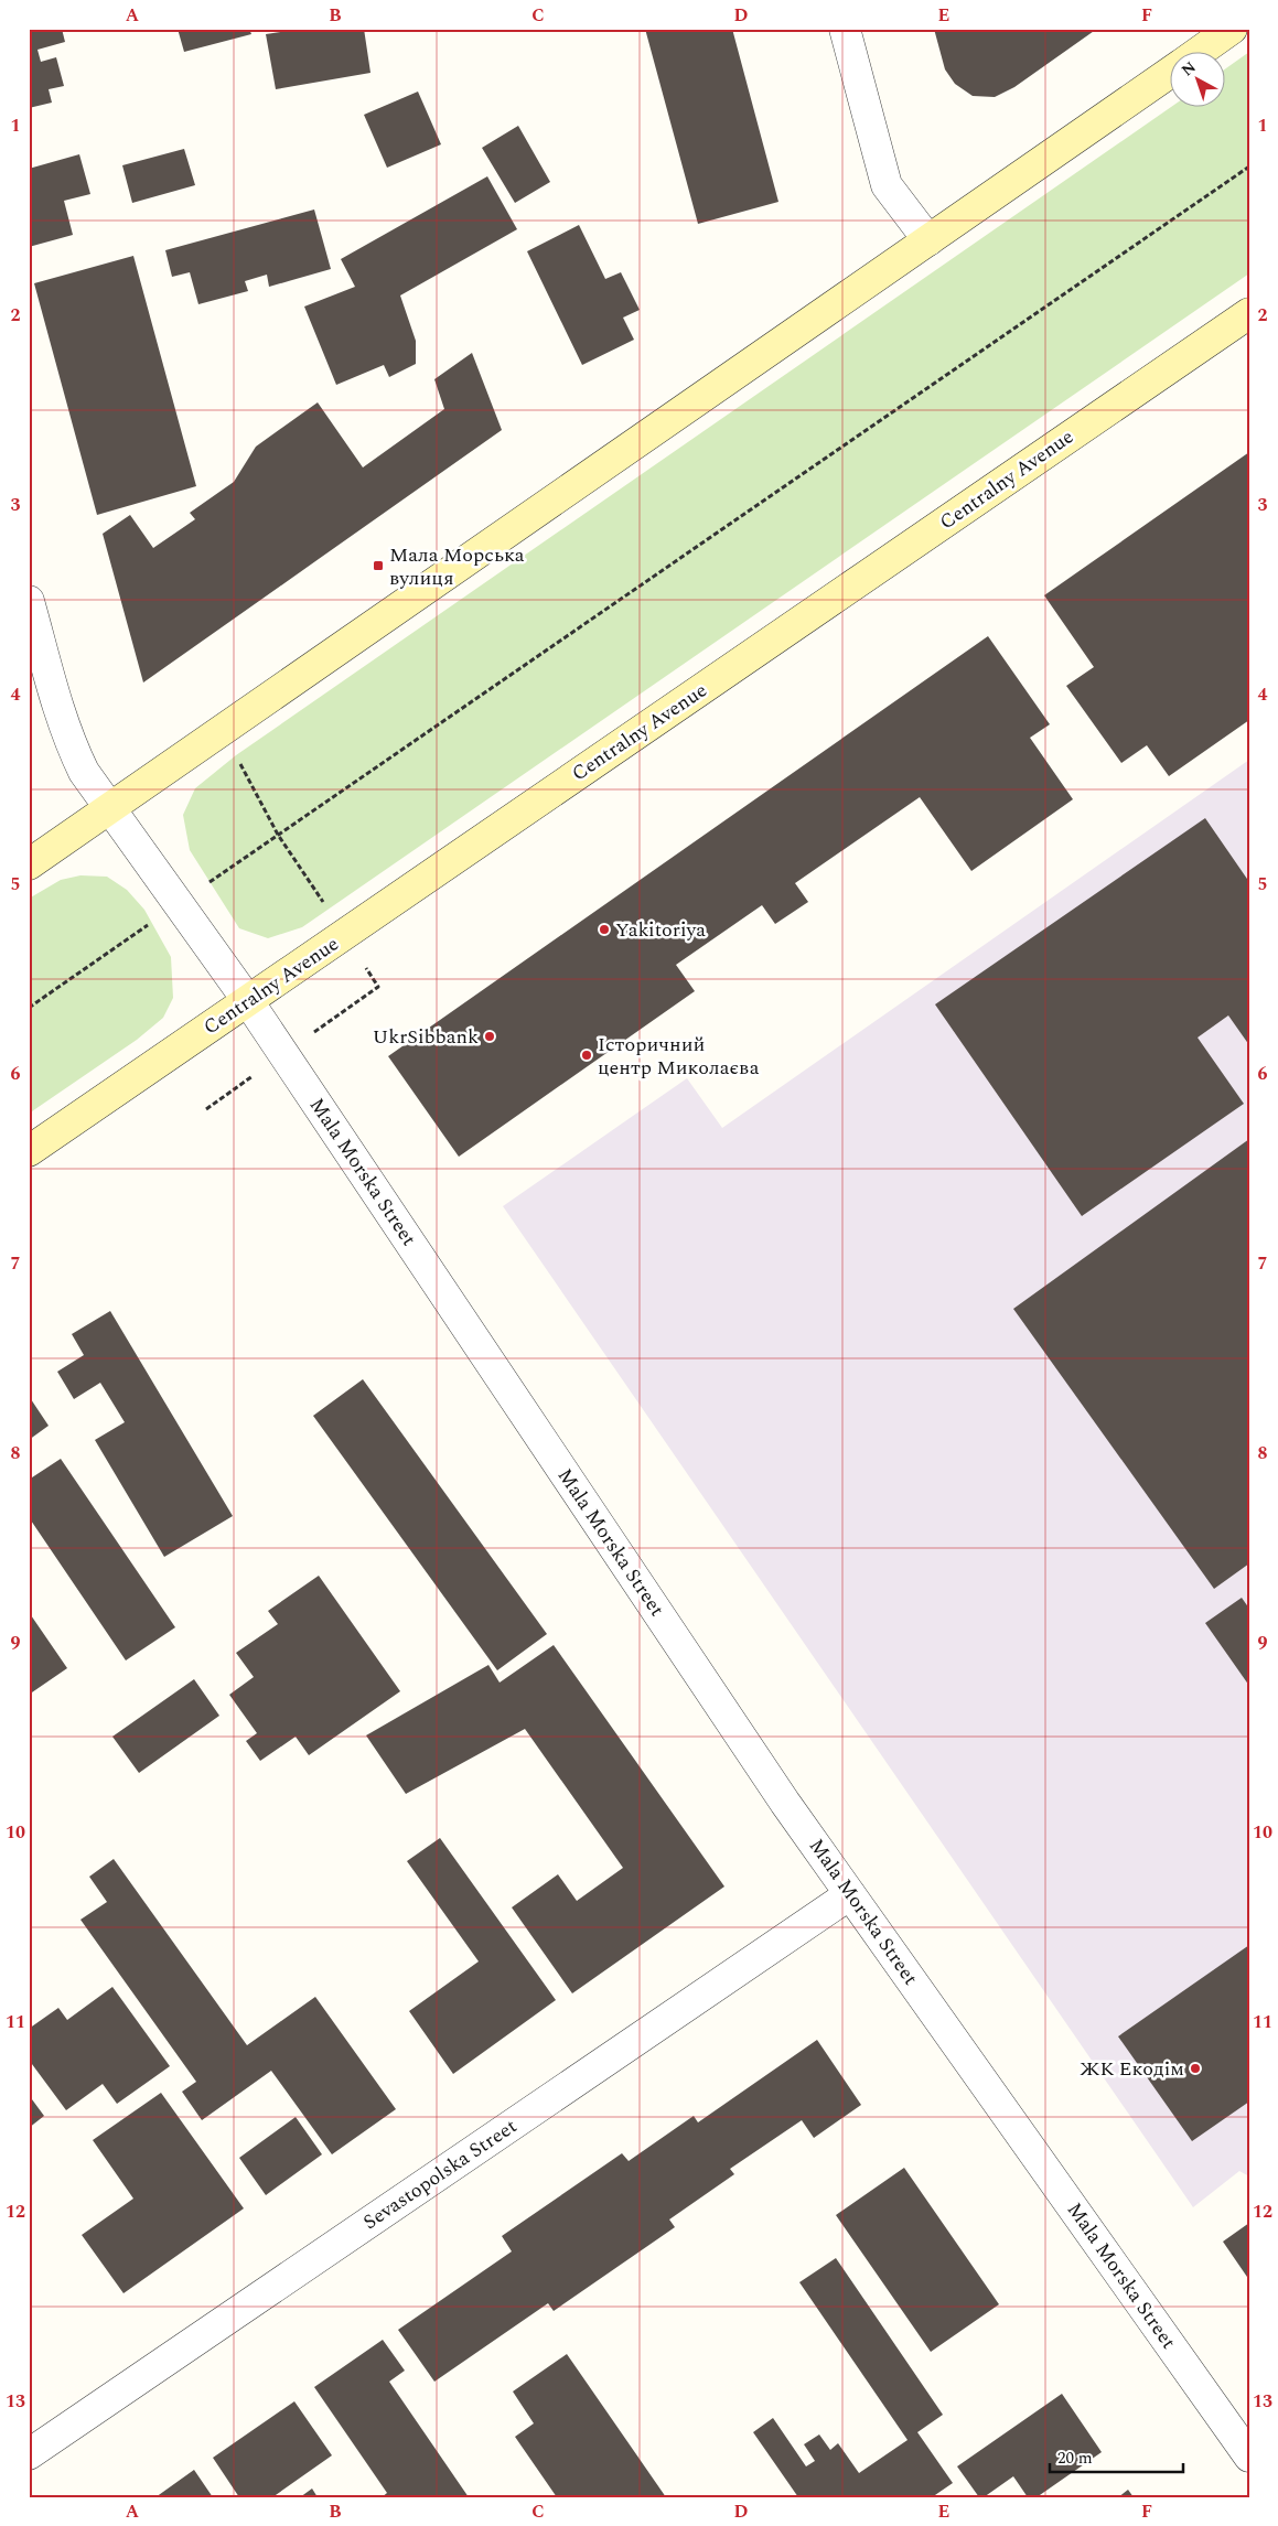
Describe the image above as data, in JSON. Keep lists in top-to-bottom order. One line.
{"streets":{"main road":["Centralny Avenue"],"street":["Mala Morska Street","Sevastopolska Street"]},"crossings":[["Centralny Avenue","Mala Morska Street"],["Mala Morska Street","Sevastopolska Street"]],"places":{"transit":["Мала Морська вулиця"],"other":["Yakitoriya","UkrSibbank","Історичний центр Миколаєва","ЖК Екодім"]},"scale_bar":"20 m","north":"top left","grid":{"columns":["A","B","C","D","E","F"],"rows":["1","2","3","4","5","6","7","8","9","10","11","12","13"]}}
